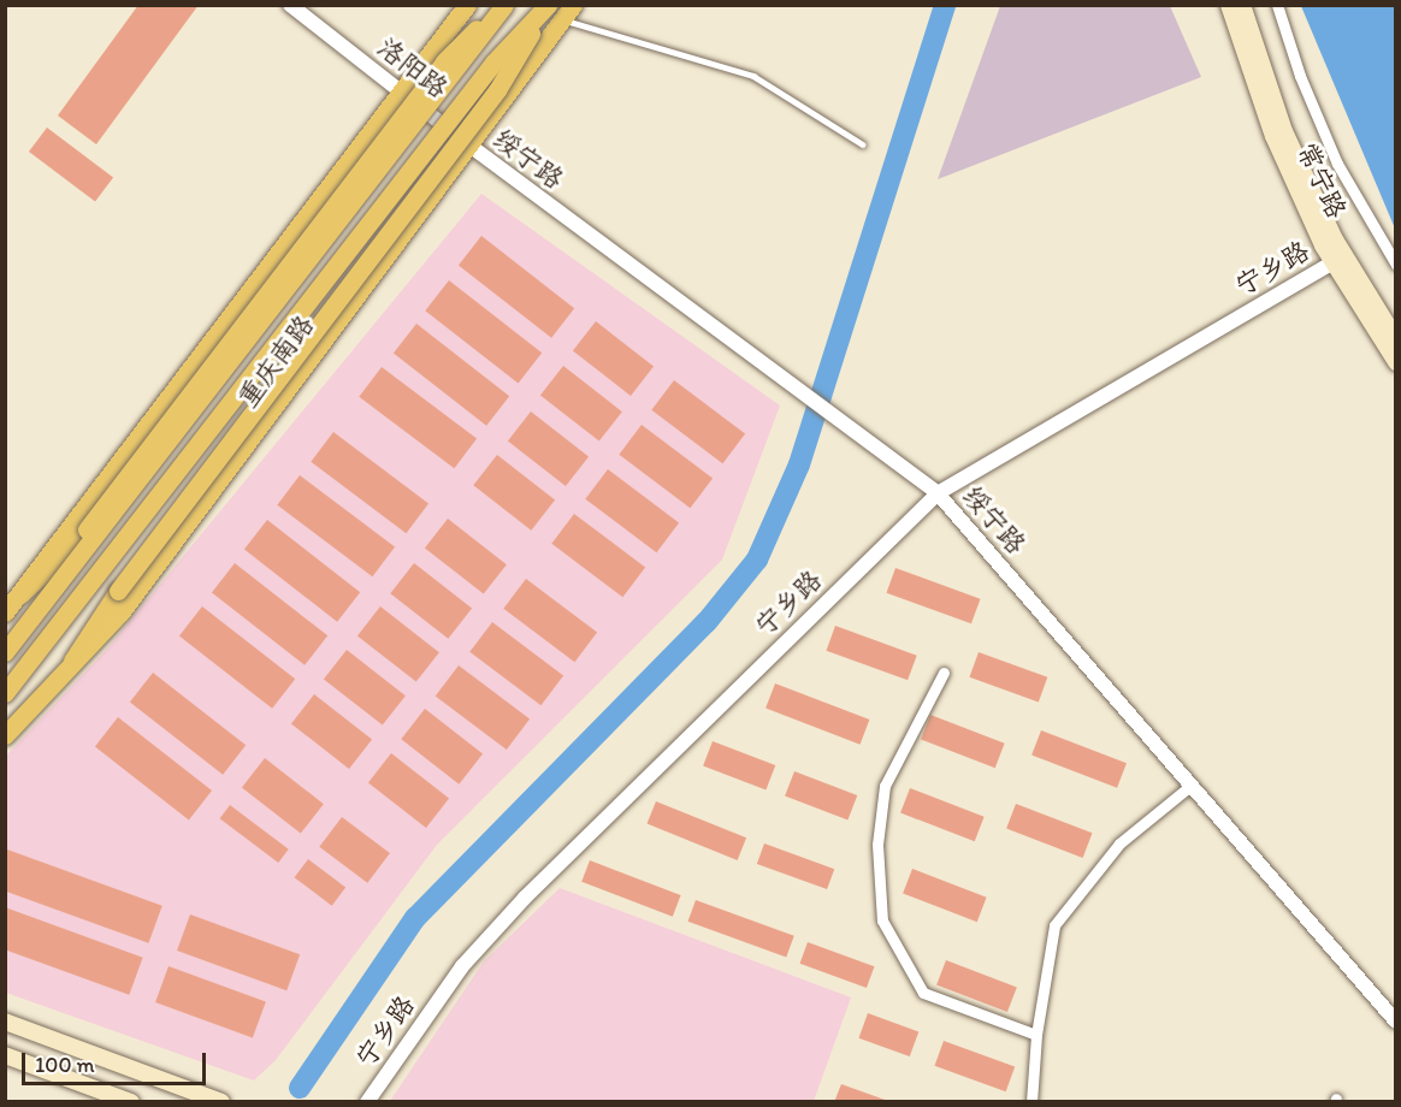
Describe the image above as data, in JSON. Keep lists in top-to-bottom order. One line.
{"streets":{"main road":["常宁路","重庆南路"],"street":["洛阳路","绥宁路","宁乡路"]},"crossings":[["洛阳路","绥宁路"],["洛阳路","重庆南路"],["绥宁路","宁乡路"],["绥宁路","重庆南路"],["常宁路","宁乡路"]],"scale_bar":"100 m"}
